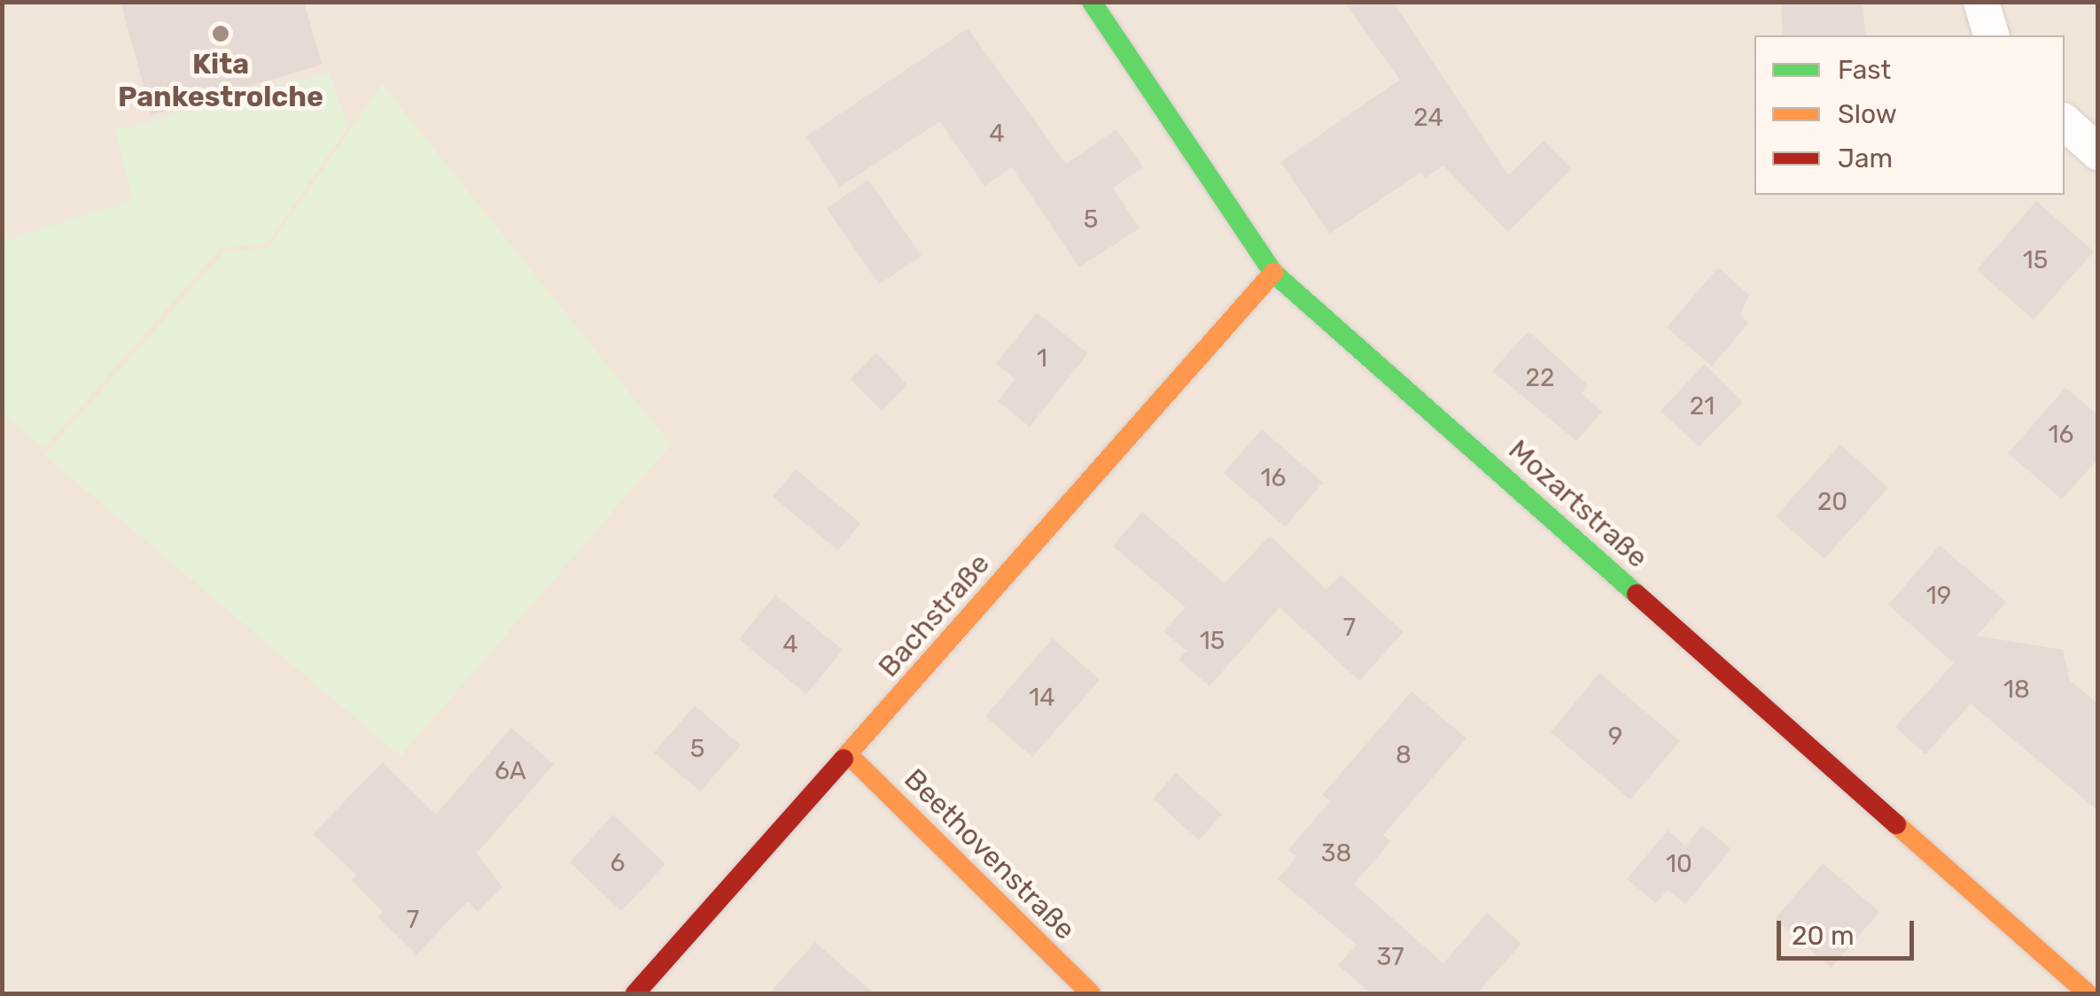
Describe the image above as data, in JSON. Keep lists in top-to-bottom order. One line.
{"streets":{"street":["Mozartstraße","Bachstraße","Beethovenstraße"]},"crossings":[["Mozartstraße","Bachstraße"],["Bachstraße","Beethovenstraße"]],"places":["Kita Pankestrolche"],"house_numbers":["24","4","5","15","1","22","21","16","16","20","19","7","15","4","18","14","9","5","8","6A","38","6","10","7","37"],"legend":["Fast","Slow","Jam"],"scale_bar":"20 m"}
